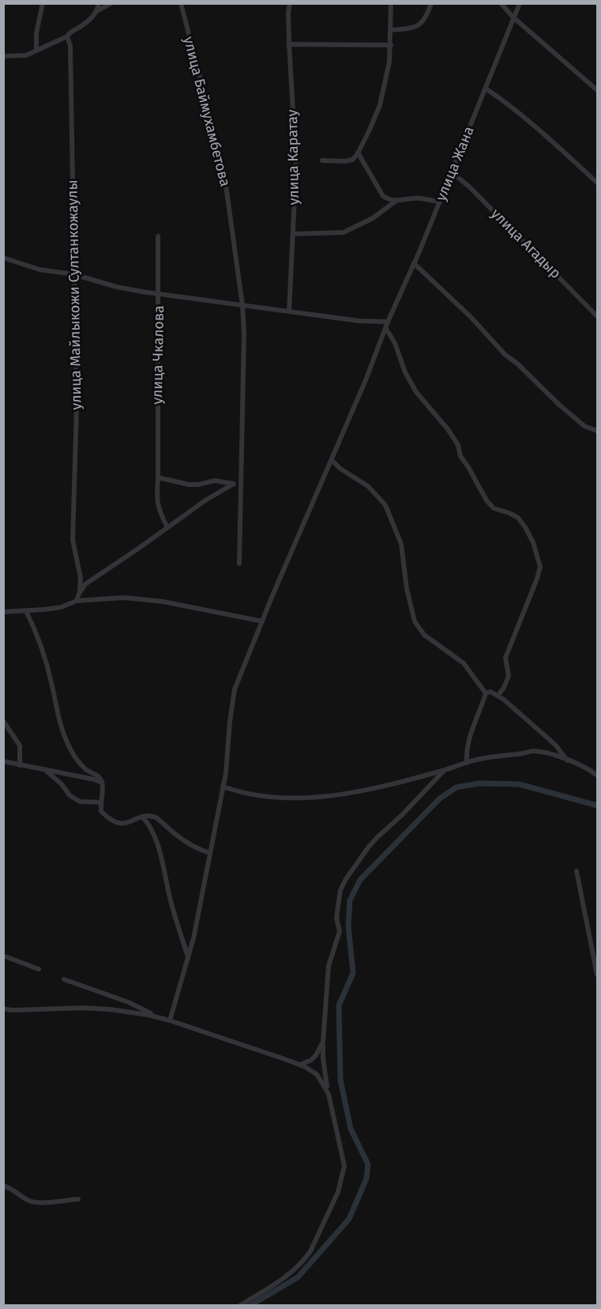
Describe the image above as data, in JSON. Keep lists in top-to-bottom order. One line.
{"streets":{"street":["улица Баймухамбетова","улица Каратау","улица Жана","улица Агадыр","улица Майлыкожи Султанкожаулы","улица Чкалова"]},"crossings":[["улица Жана","улица Агадыр"]]}
